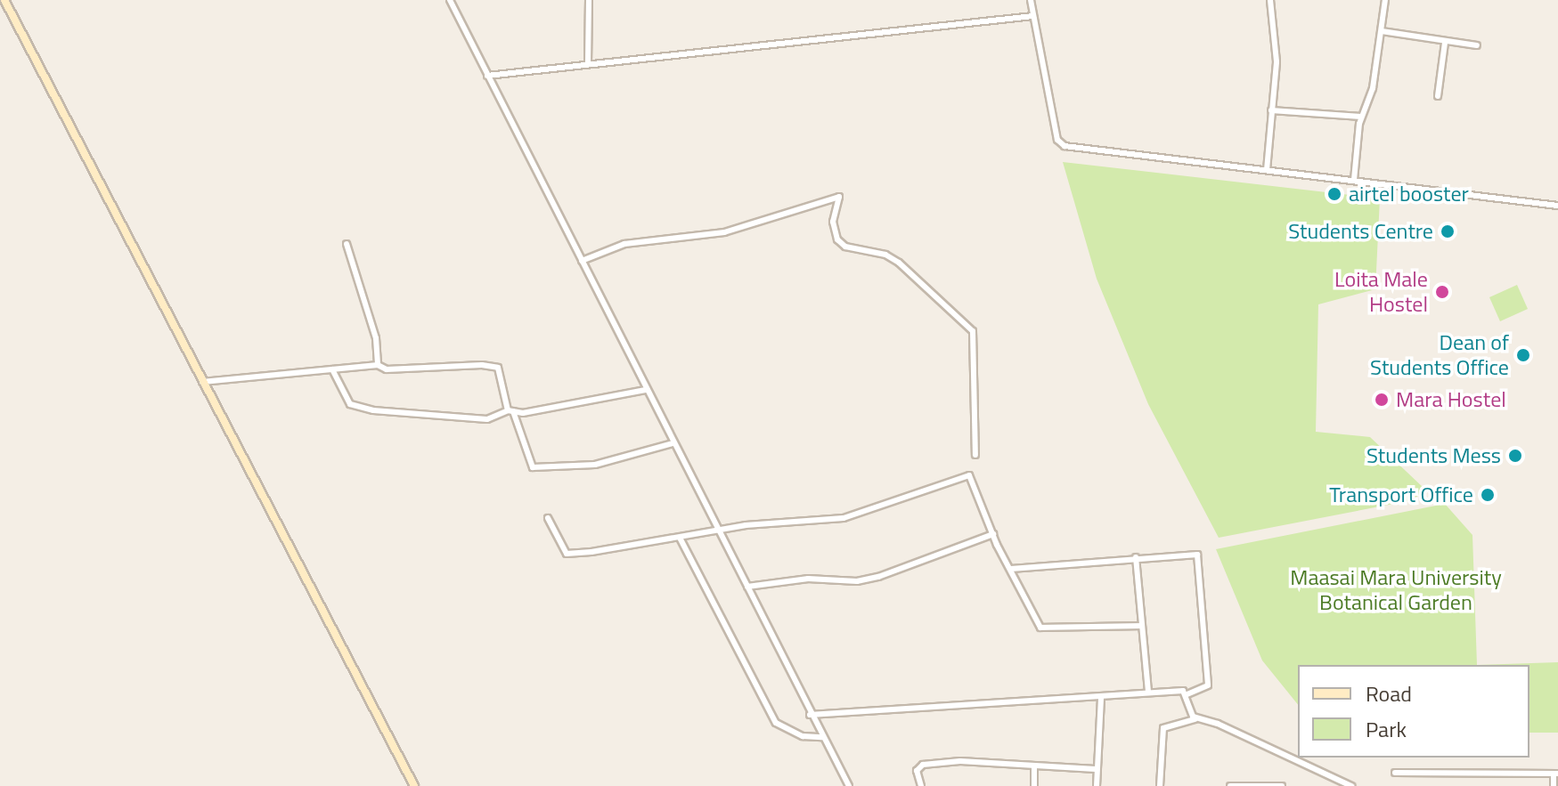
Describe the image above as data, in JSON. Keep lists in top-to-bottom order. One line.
{"parks":["Maasai Mara University Botanical Garden"],"places":["airtel booster","Students Centre","Loita Male Hostel","Dean of Students Office","Mara Hostel","Students Mess","Transport Office"],"legend":["Road","Park"]}
